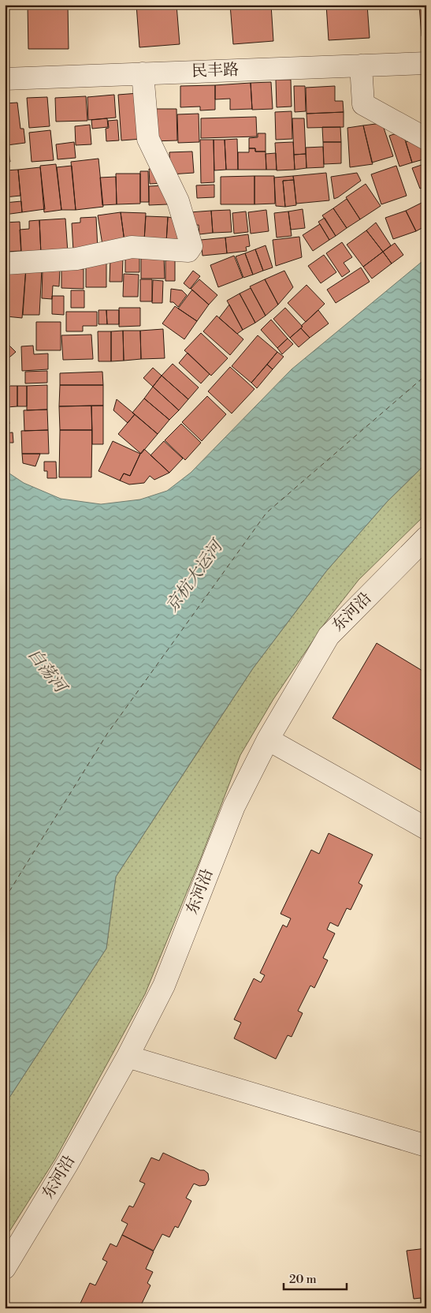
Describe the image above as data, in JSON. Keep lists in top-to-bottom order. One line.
{"streets":{"street":["民丰路","东河沿"]},"water":["京杭大运河","白荡河"],"scale_bar":"20 m"}
